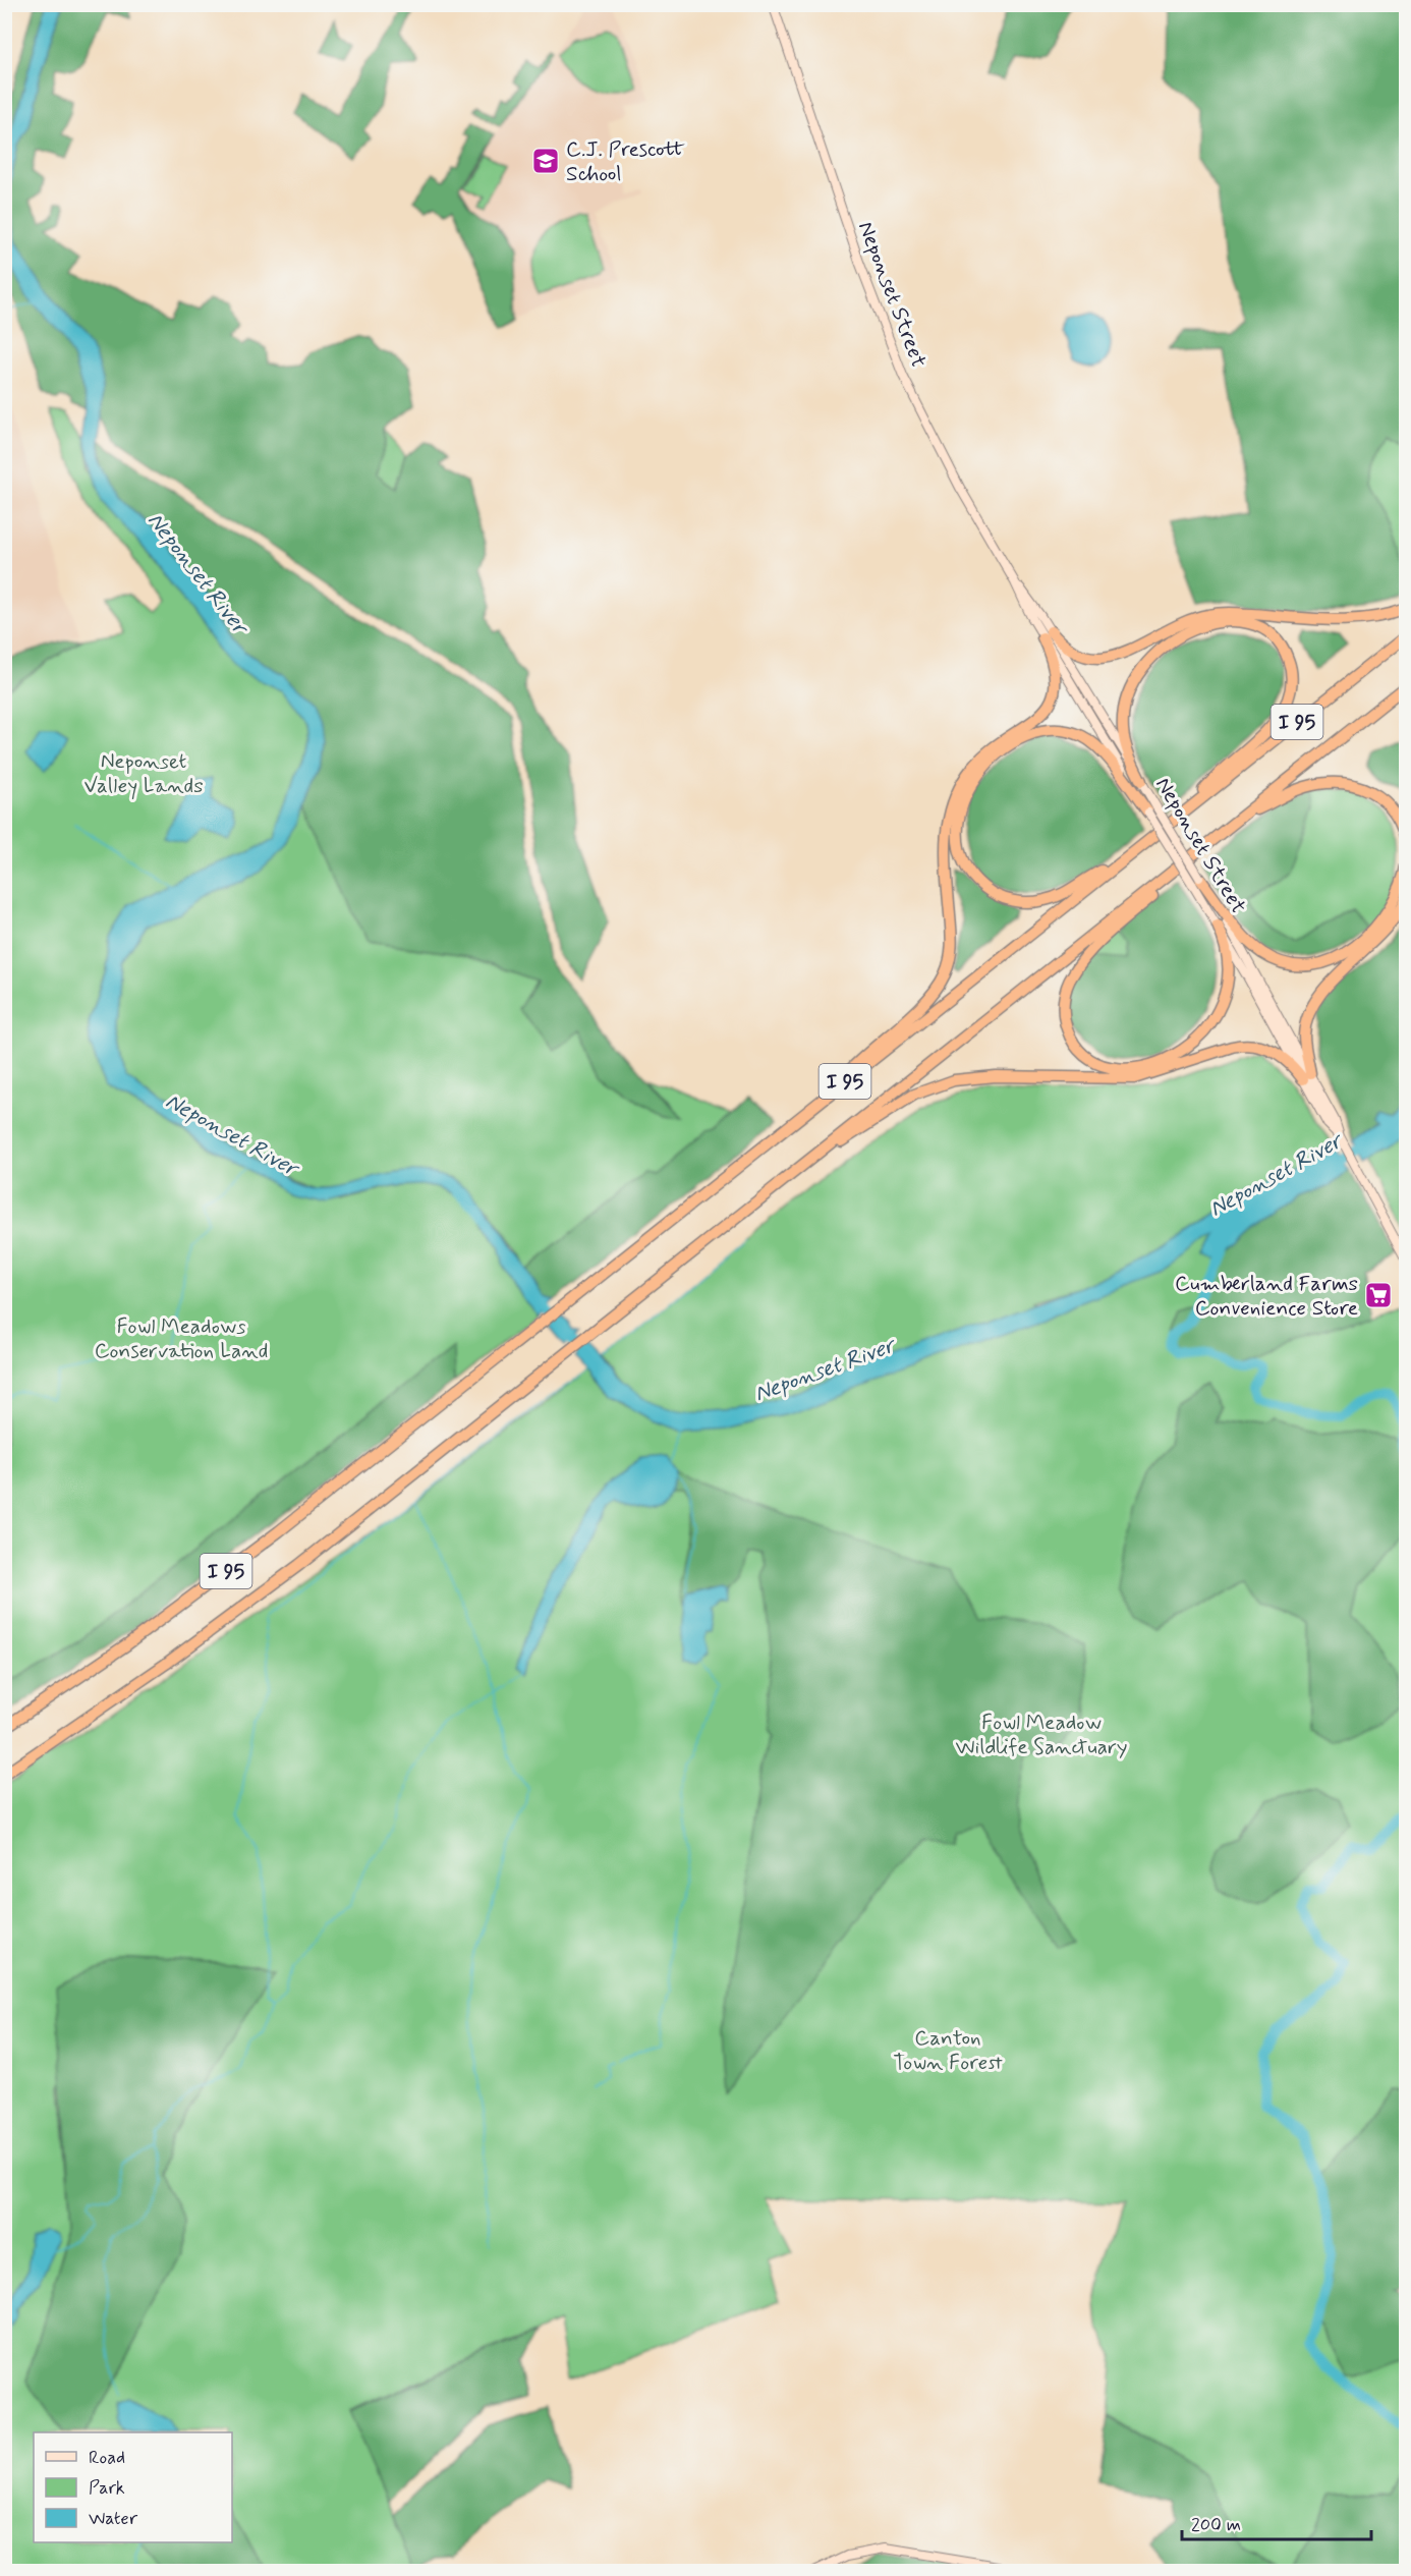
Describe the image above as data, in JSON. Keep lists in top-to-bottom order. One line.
{"streets":{"highway":["I 95"],"main road":["Neponset Street"]},"water":["Neponset River"],"parks":["Neponset Valley Lands","Fowl Meadows Conservation Land","Fowl Meadow Wildlife Sanctuary","Canton Town Forest"],"places":{"school or university":["C.J. Prescott School"],"supermarket":["Cumberland Farms Convenience Store"]},"legend":["Road","Park","Water"],"scale_bar":"200 m"}
